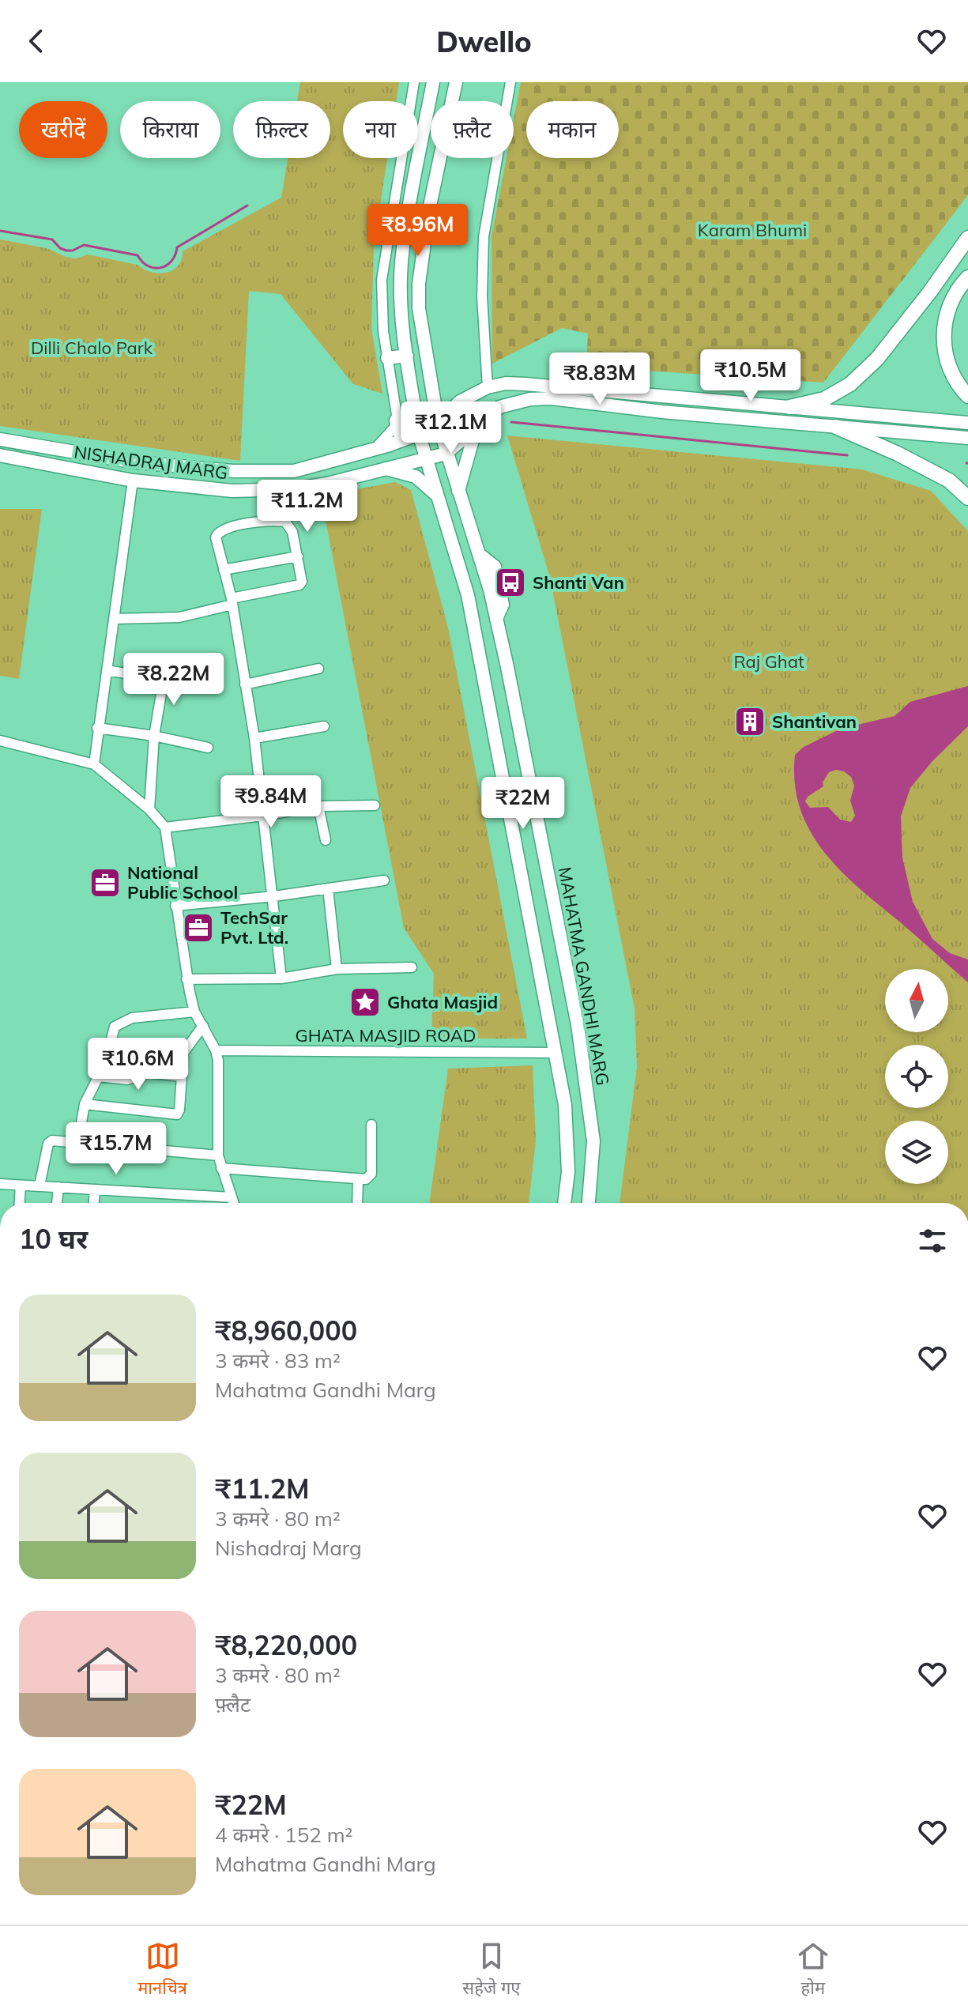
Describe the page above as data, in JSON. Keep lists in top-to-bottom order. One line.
{"streets":{"main road":["NISHADRAJ MARG","MAHATMA GANDHI MARG"],"street":["GHATA MASJID ROAD"]},"crossings":[["NISHADRAJ MARG","MAHATMA GANDHI MARG"]],"parks":["Karam Bhumi","Dilli Chalo Park","Raj Ghat"],"places":{"bus stop":["Shanti Van"],"building":["Shantivan"],"office":["National Public School","TechSar Pvt. Ltd."],"place":["Ghata Masjid"]},"north":"top","page":{"header":"Dwello","chip":["खरीदें","किराया","फ़िल्टर","नया","फ़्लैट","मकान"],"price":["₹8.96M","₹10.5M","₹8.83M","₹12.1M","₹11.2M","₹8.22M","₹9.84M","₹22M","₹10.6M","₹15.7M"],"heading":"10 घर","list":[{"name":"₹8,960,000","note":"3 कमरे · 83 m² · Mahatma Gandhi Marg"},{"name":"₹11.2M","note":"3 कमरे · 80 m² · Nishadraj Marg"},{"name":"₹8,220,000","note":"3 कमरे · 80 m² · फ़्लैट"},{"name":"₹22M","note":"4 कमरे · 152 m² · Mahatma Gandhi Marg"}],"tabs":["मानचित्र","सहेजे गए","होम"]}}
